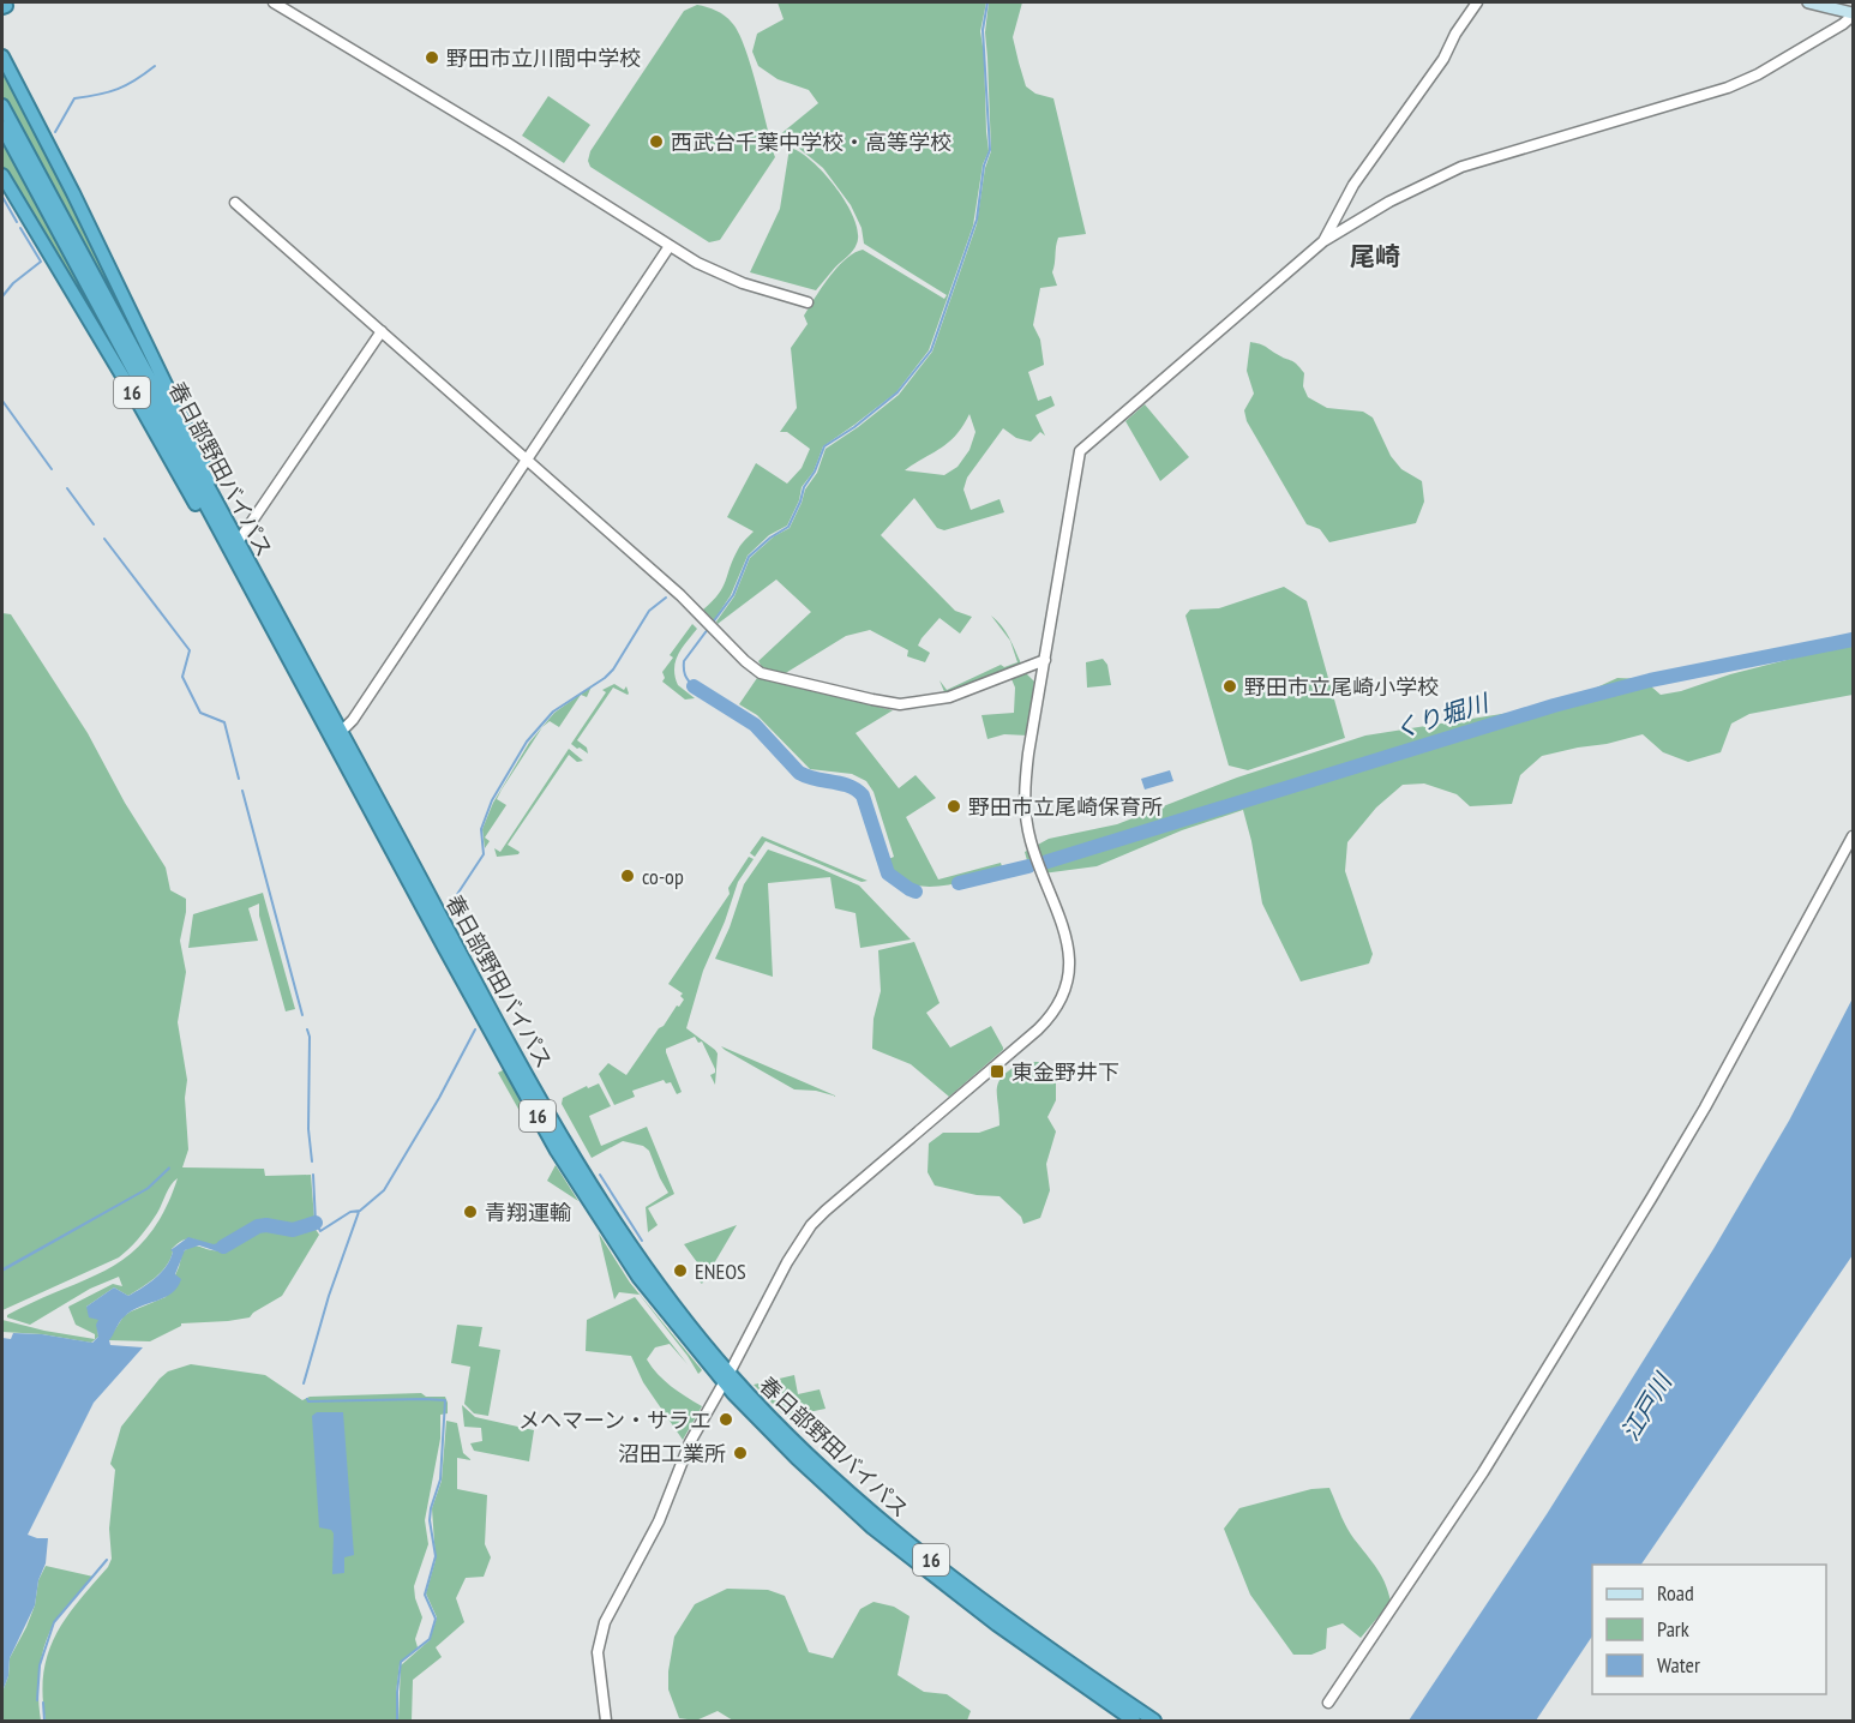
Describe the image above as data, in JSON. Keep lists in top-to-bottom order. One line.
{"streets":{"highway":["16","春日部野田バイパス"]},"crossings":[["16","春日部野田バイパス"]],"districts":["尾崎"],"water":["くり堀川","江戸川"],"places":{"other":["野田市立川間中学校","西武台千葉中学校・高等学校","野田市立尾崎小学校","野田市立尾崎保育所","co-op","青翔運輸","ENEOS","メヘマーン・サラエ","沼田工業所"],"transit":["東金野井下"]},"legend":["Road","Park","Water"]}
